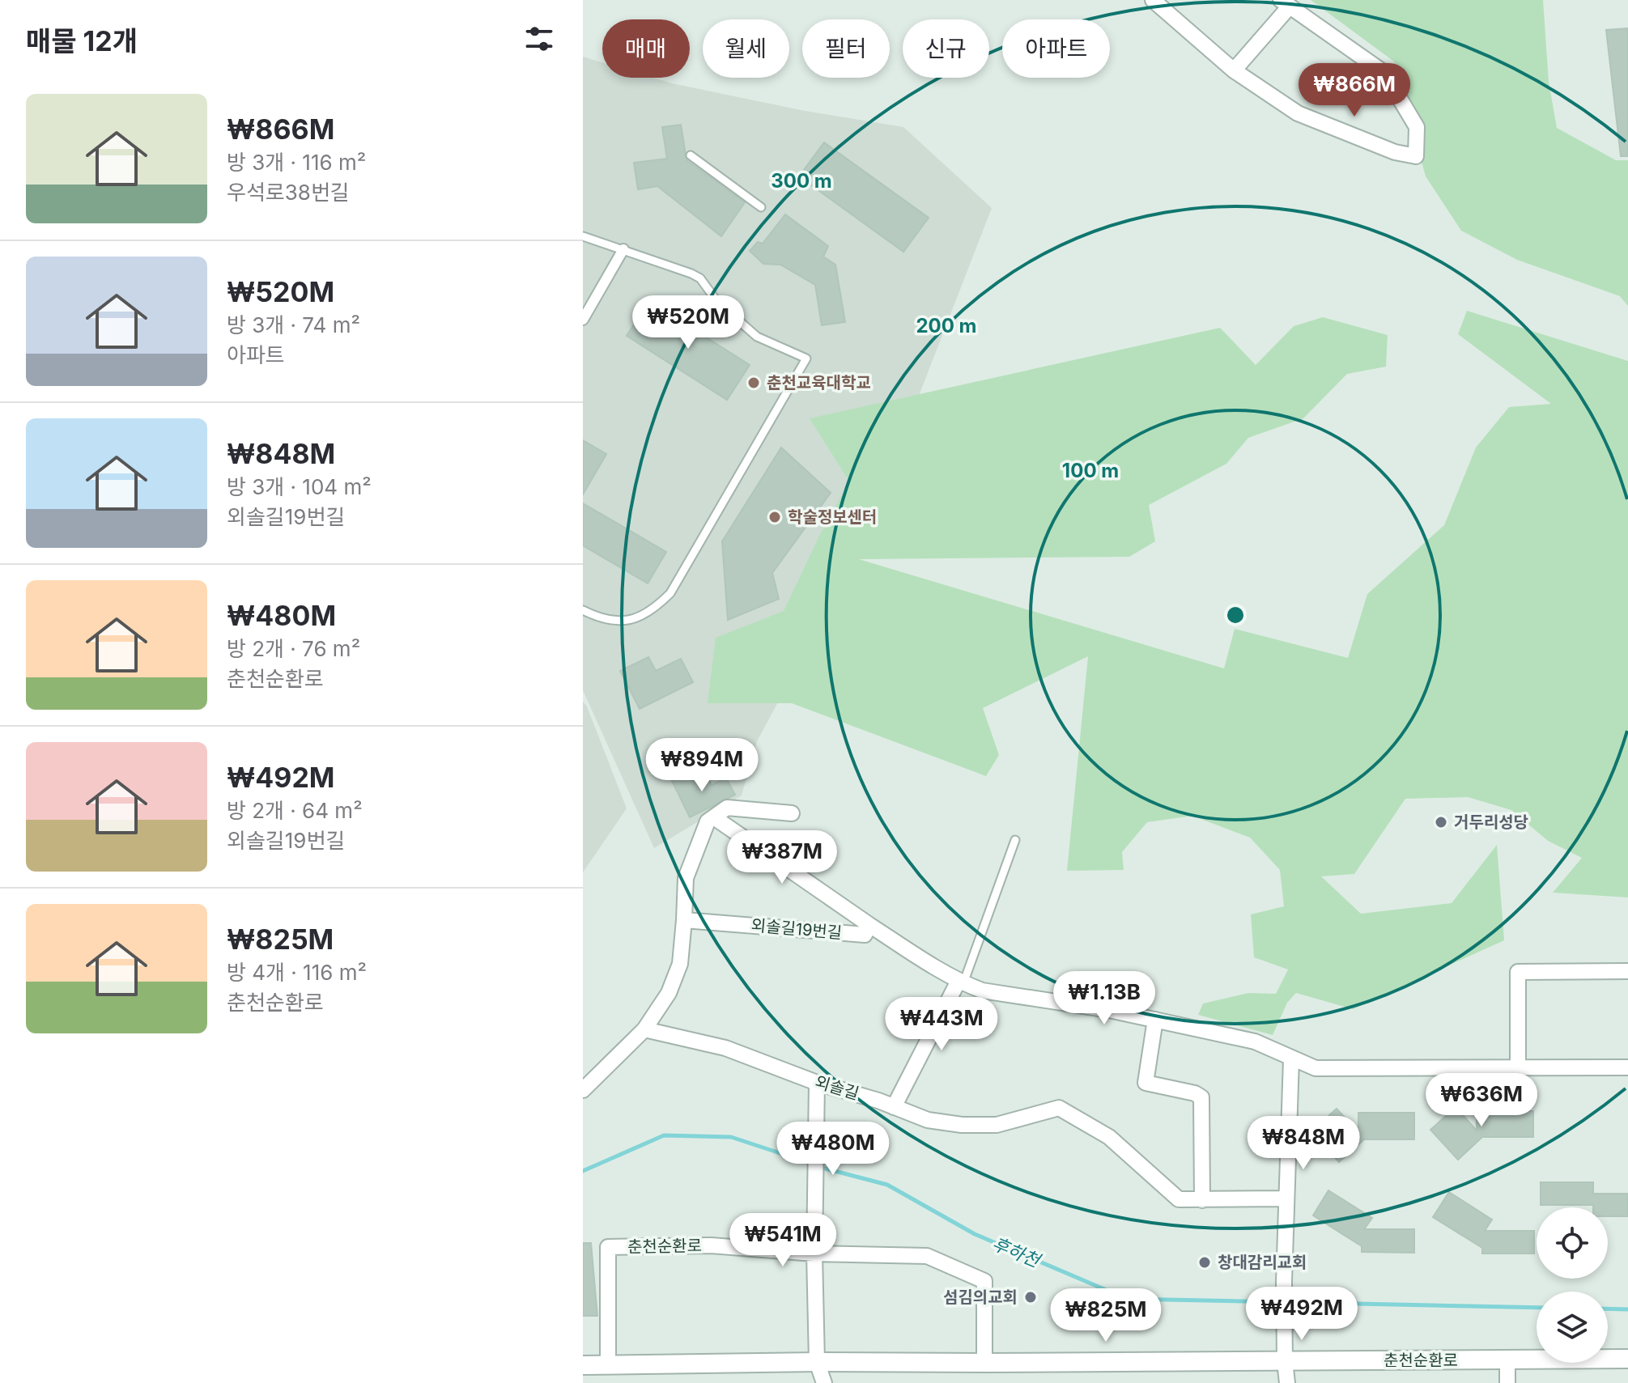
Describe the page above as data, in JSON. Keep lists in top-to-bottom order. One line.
{"streets":{"street":["외솔길19번길","외솔길","춘천순환로"]},"water":["후하천"],"places":["춘천교육대학교","학술정보센터","거두리성당","창대감리교회","섬김의교회"],"page":{"heading":"매물 12개","chip":["매매","월세","필터","신규","아파트"],"price":["₩866M","₩520M","₩894M","₩387M","₩1.13B","₩443M","₩636M","₩848M","₩480M","₩541M","₩492M","₩825M"],"list":[{"name":"₩866M","note":"방 3개 · 116 m² · 우석로38번길"},{"name":"₩520M","note":"방 3개 · 74 m² · 아파트"},{"name":"₩848M","note":"방 3개 · 104 m² · 외솔길19번길"},{"name":"₩480M","note":"방 2개 · 76 m² · 춘천순환로"},{"name":"₩492M","note":"방 2개 · 64 m² · 외솔길19번길"},{"name":"₩825M","note":"방 4개 · 116 m² · 춘천순환로"}]},"rings":["300 m","200 m","100 m"]}
